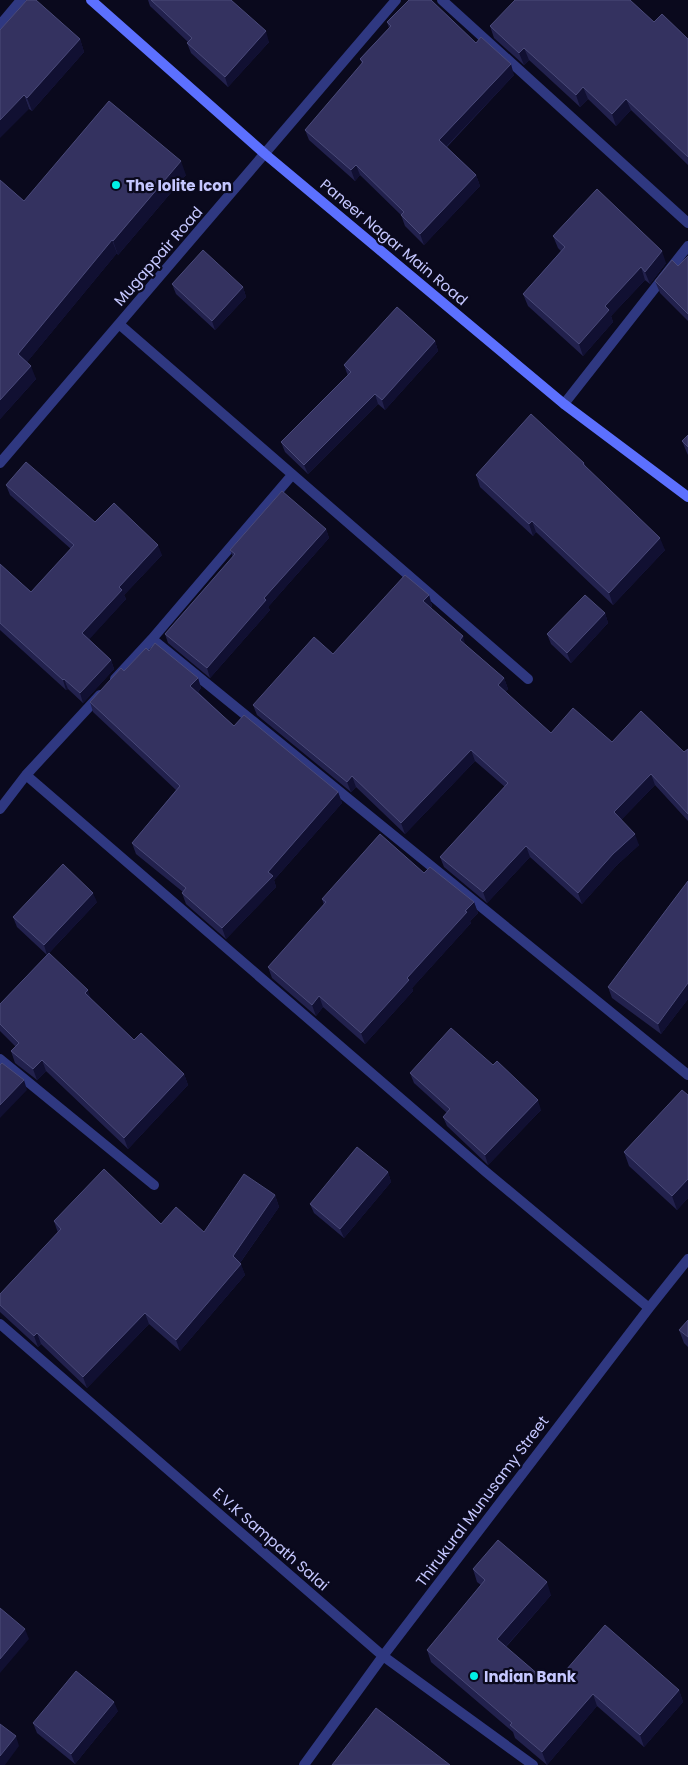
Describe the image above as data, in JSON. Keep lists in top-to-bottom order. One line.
{"streets":{"street":["Paneer Nagar Main Road","Mugappair Road","Thirukural Munusamy Street","E.V.K Sampath Salai"]},"crossings":[["Paneer Nagar Main Road","Mugappair Road"],["Thirukural Munusamy Street","E.V.K Sampath Salai"]],"places":["The Iolite Icon","Indian Bank"]}
